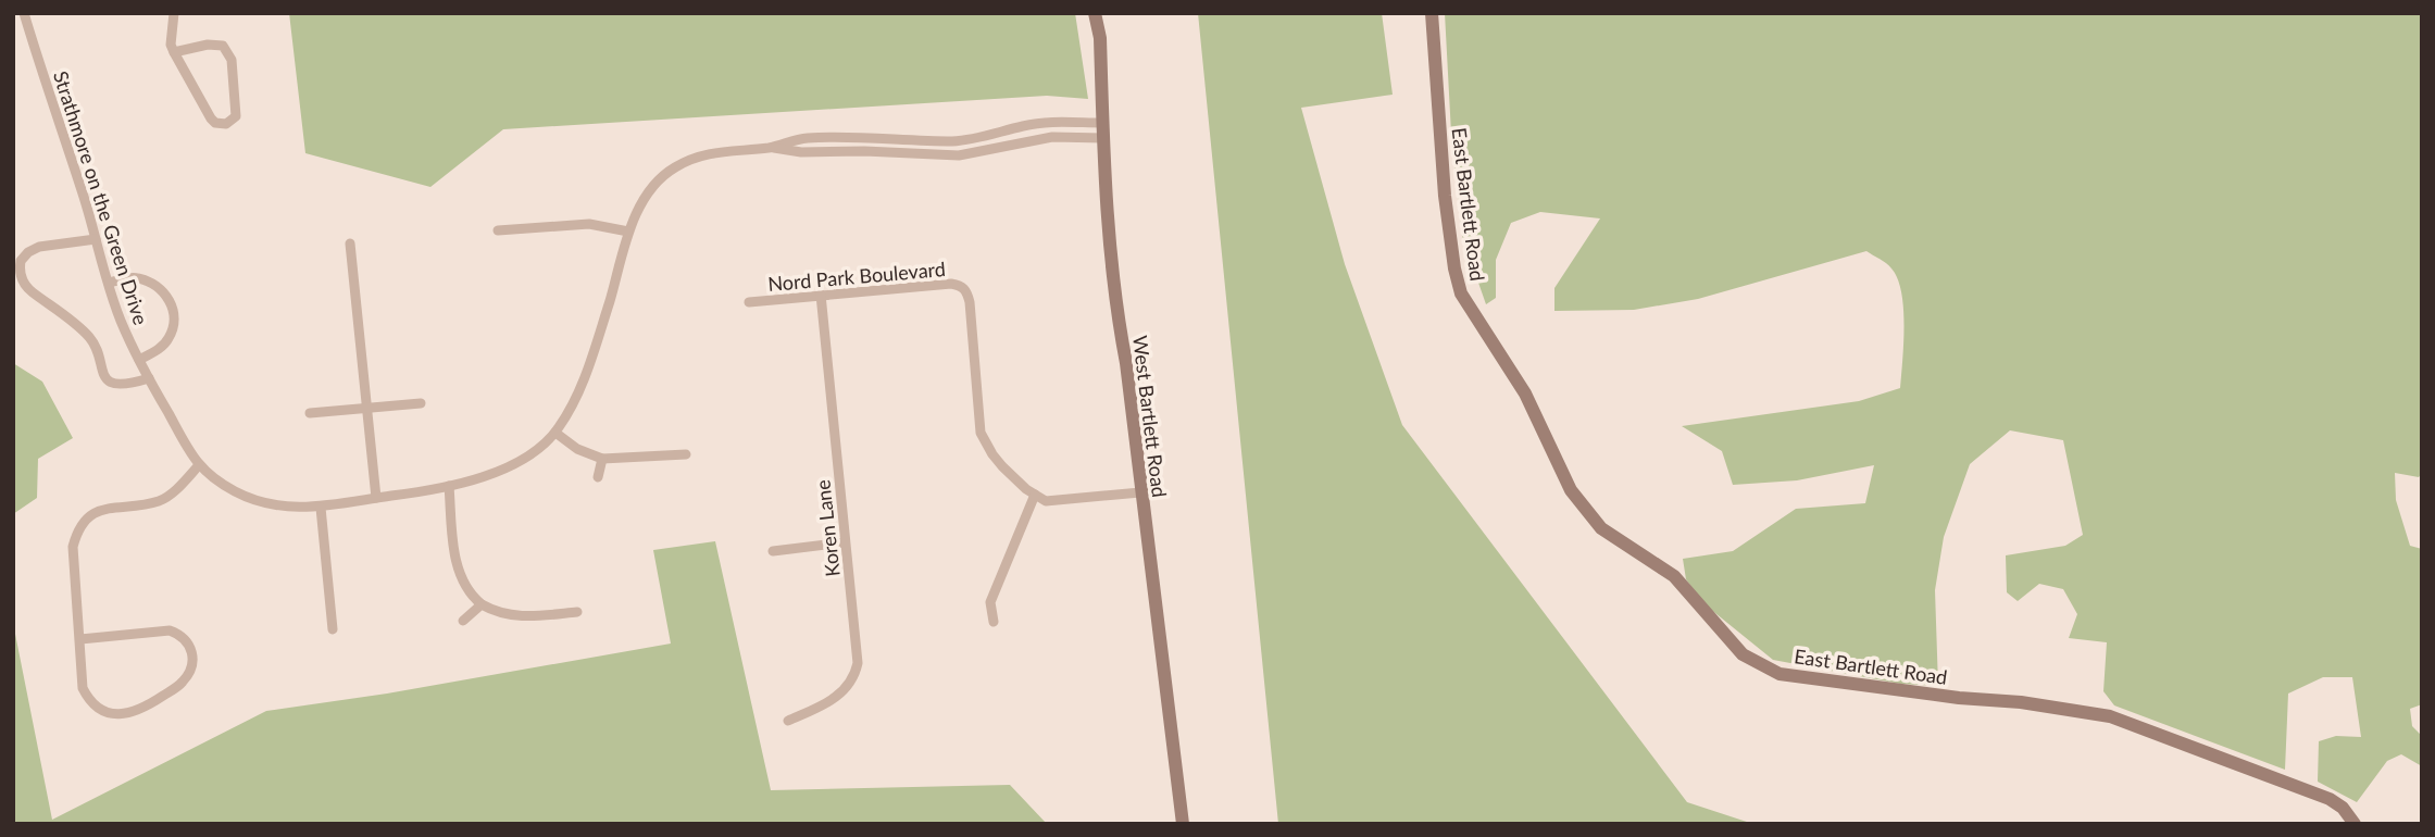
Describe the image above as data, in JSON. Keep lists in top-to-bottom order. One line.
{"streets":{"street":["Strathmore on the Green Drive","East Bartlett Road","Nord Park Boulevard","West Bartlett Road","Koren Lane"]},"crossings":[["Strathmore on the Green Drive","West Bartlett Road"],["Nord Park Boulevard","Koren Lane"]]}
